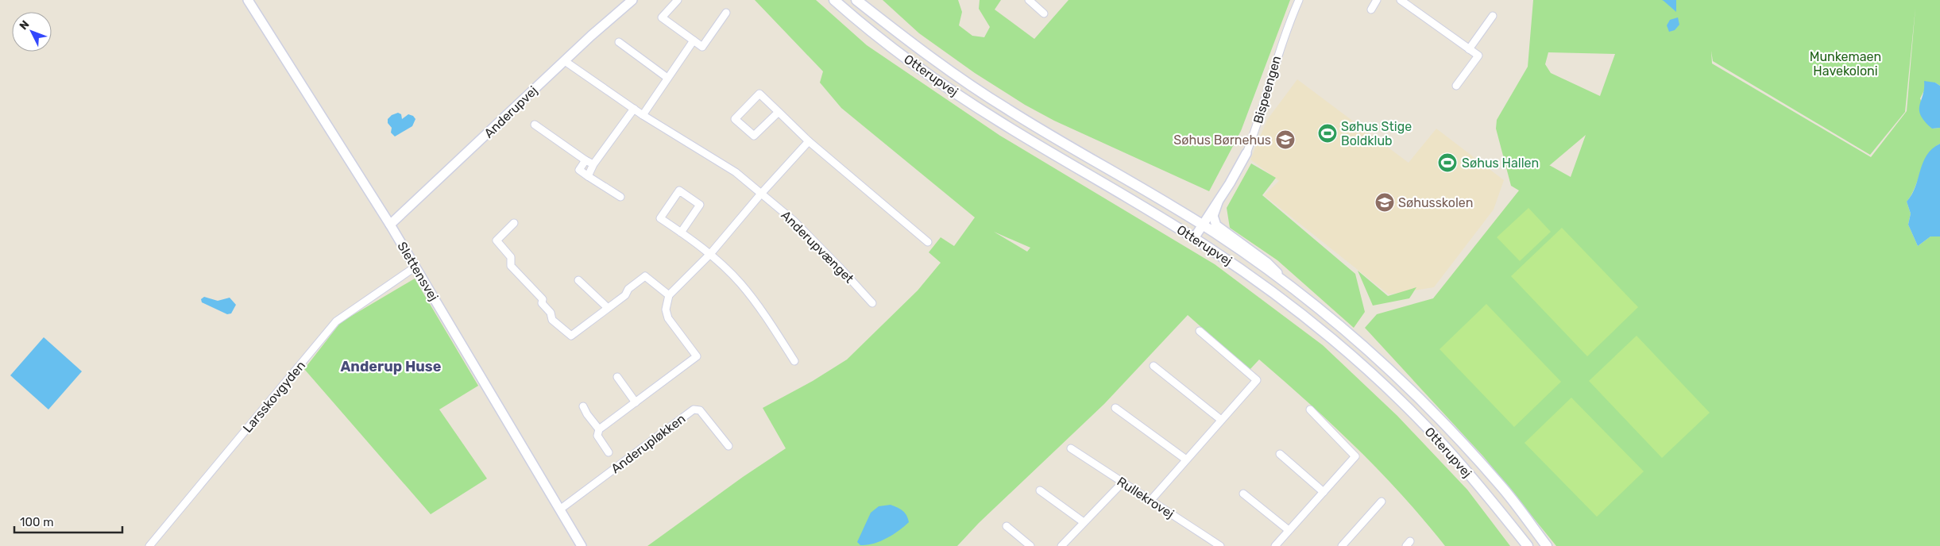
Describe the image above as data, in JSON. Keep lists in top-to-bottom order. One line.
{"streets":{"main road":["Otterupvej"],"street":["Bispeengen","Anderupvej","Anderupvænget","Slettensvej","Larsskovgyden","Anderupløkken","Rullekrovej"]},"crossings":[["Otterupvej","Bispeengen"],["Anderupvej","Anderupvænget"],["Anderupvej","Slettensvej"],["Slettensvej","Larsskovgyden"],["Slettensvej","Anderupløkken"]],"districts":["Anderup Huse"],"parks":["Munkemaen Havekoloni"],"places":{"sports":["Søhus Stige Boldklub","Søhus Hallen"],"school or university":["Søhus Børnehus","Søhusskolen"]},"scale_bar":"100 m","north":"top left"}
